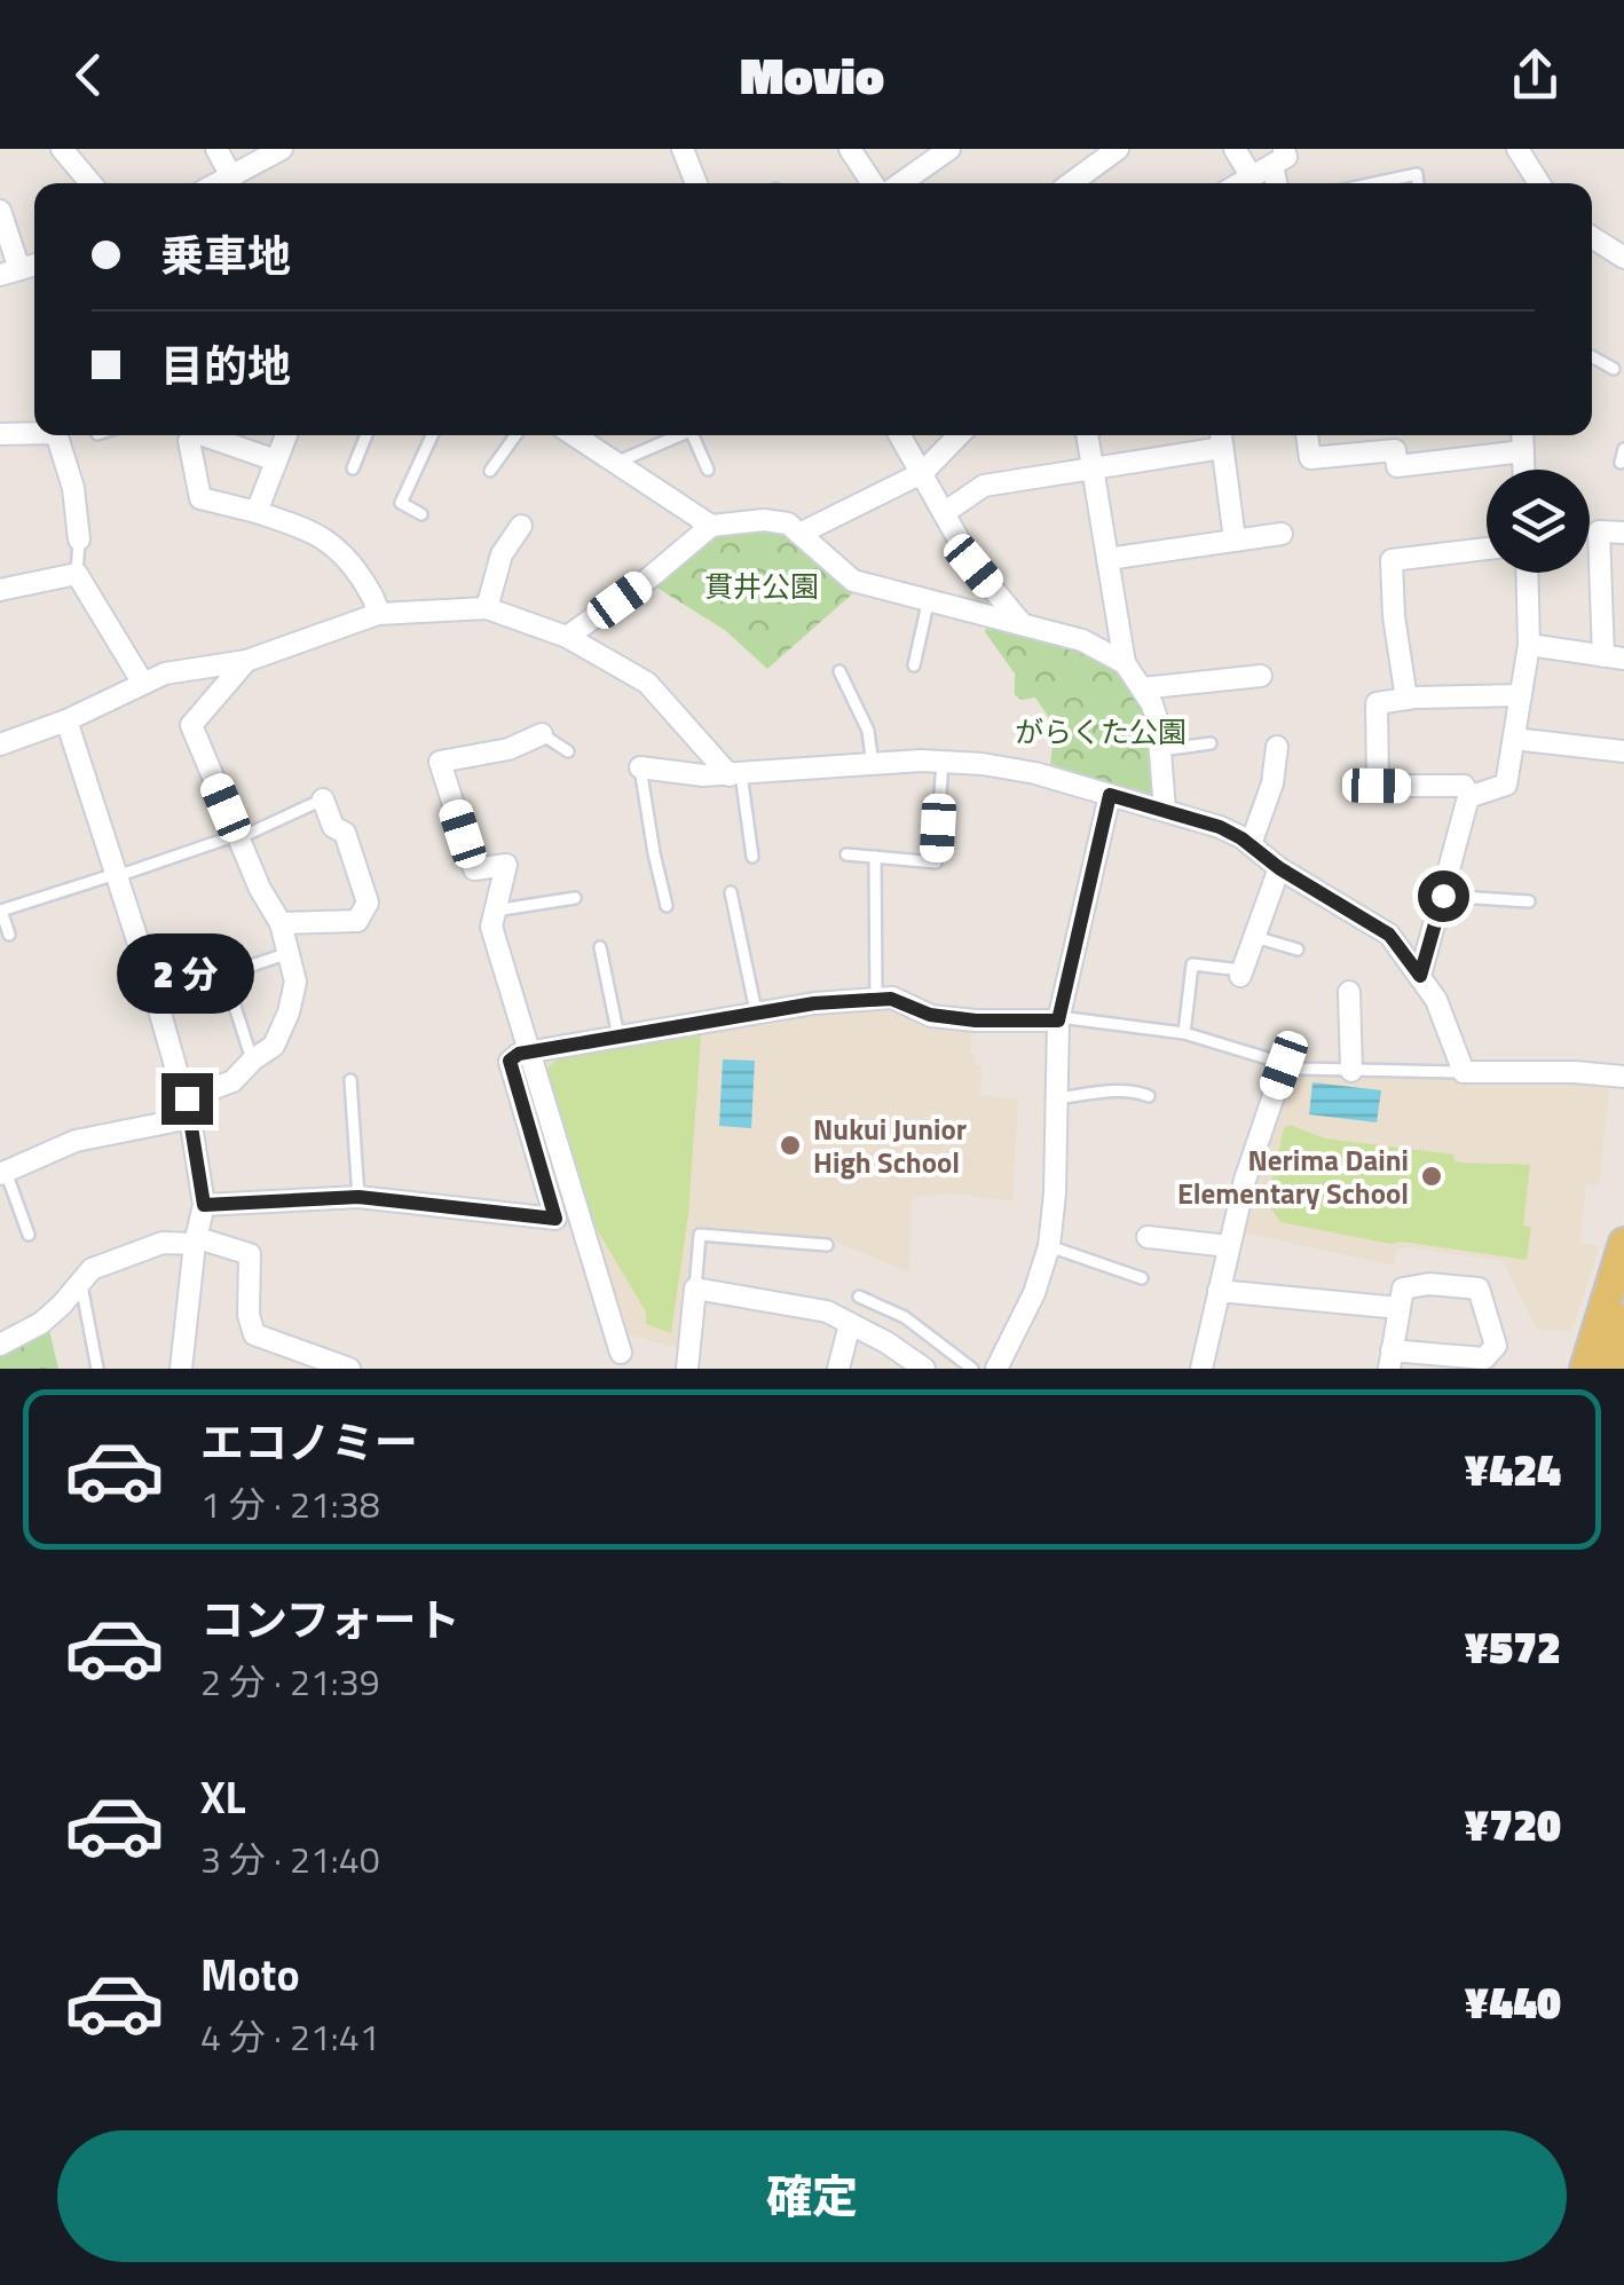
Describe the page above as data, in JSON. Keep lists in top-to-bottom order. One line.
{"parks":["貫井公園","がらくた公園"],"places":["Nukui Junior High School","Nerima Daini Elementary School"],"page":{"header":"Movio","banner":["乗車地","目的地"],"bubble":"2 分","list":[{"name":"エコノミー","note":"1 分 · 21:38","value":"¥424"},{"name":"コンフォート","note":"2 分 · 21:39","value":"¥572"},{"name":"XL","note":"3 分 · 21:40","value":"¥720"},{"name":"Moto","note":"4 分 · 21:41","value":"¥440"}],"buttons":"確定"}}
